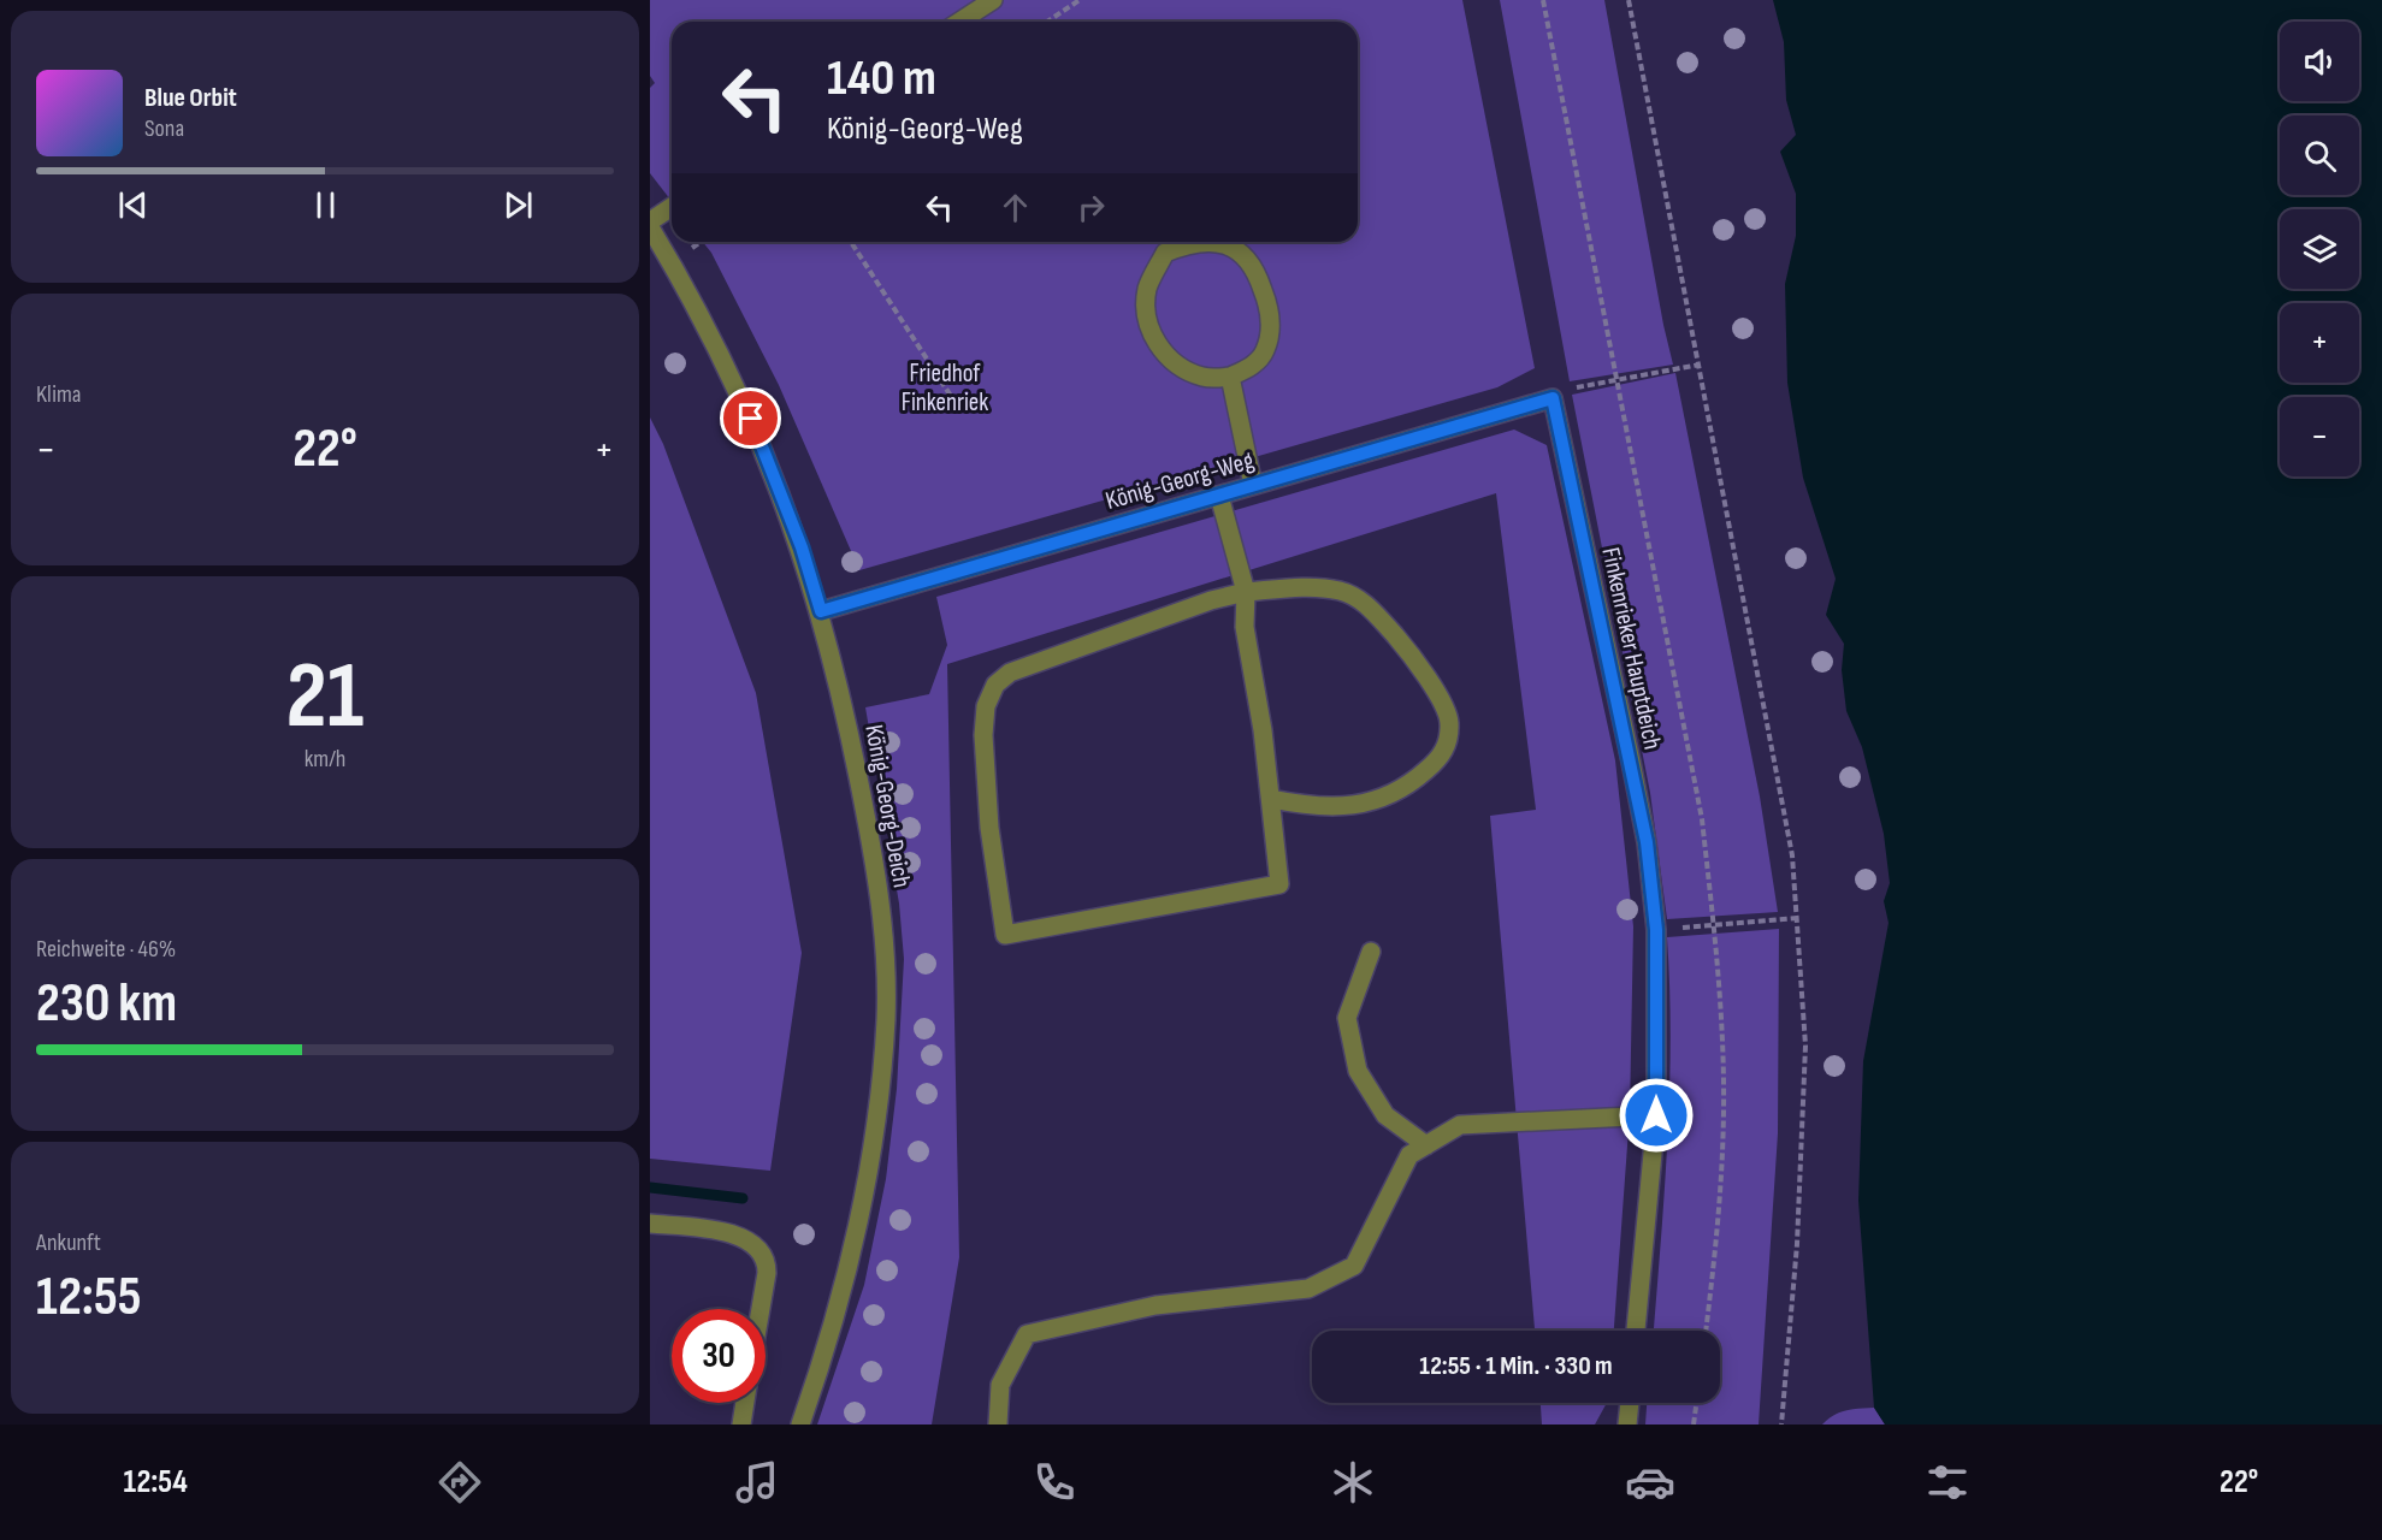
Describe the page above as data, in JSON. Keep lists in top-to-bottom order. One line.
{"streets":{"street":["König-Georg-Weg","Finkenrieker Hauptdeich","König-Georg-Deich"]},"crossings":[["König-Georg-Weg","Finkenrieker Hauptdeich"],["König-Georg-Weg","König-Georg-Deich"]],"parks":["Friedhof Finkenriek"],"page":{"map_buttons":["+","−"],"turn":["140 m","König-Georg-Weg"],"song":["Blue Orbit","Sona"],"tile":["Klima",["21","km/h"],["Reichweite · 46%","230 km"],["Ankunft","12:55"]],"heat":["−","22°","+"],"limit":"30","trip":"12:55 · 1 Min. · 330 m","tabs":["12:54","22°"]}}
